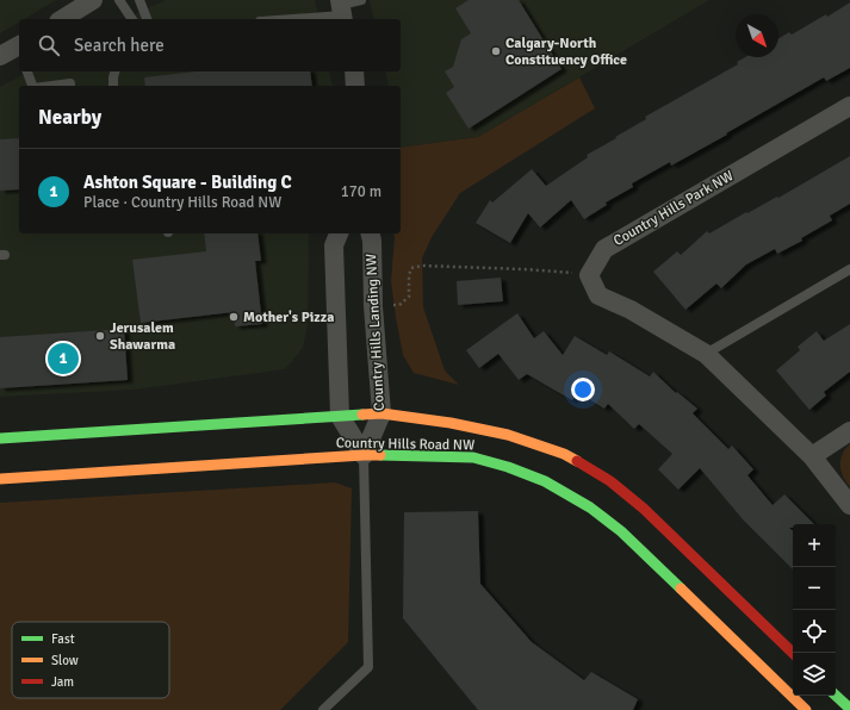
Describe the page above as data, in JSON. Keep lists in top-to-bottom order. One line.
{"streets":{"street":["Country Hills Park NW","Country Hills Landing NW","Country Hills Road NW"]},"crossings":[["Country Hills Landing NW","Country Hills Road NW"]],"places":["Calgary-North Constituency Office","Mother's Pizza","Jerusalem Shawarma"],"legend":["Fast","Slow","Jam"],"north":"bottom right","page":{"search":"Search here","heading":"Nearby","list":[{"mark":"1","name":"Ashton Square - Building C","note":"Place · Country Hills Road NW","value":"170 m"}],"pins":"1","map_buttons":["+","−"]}}
